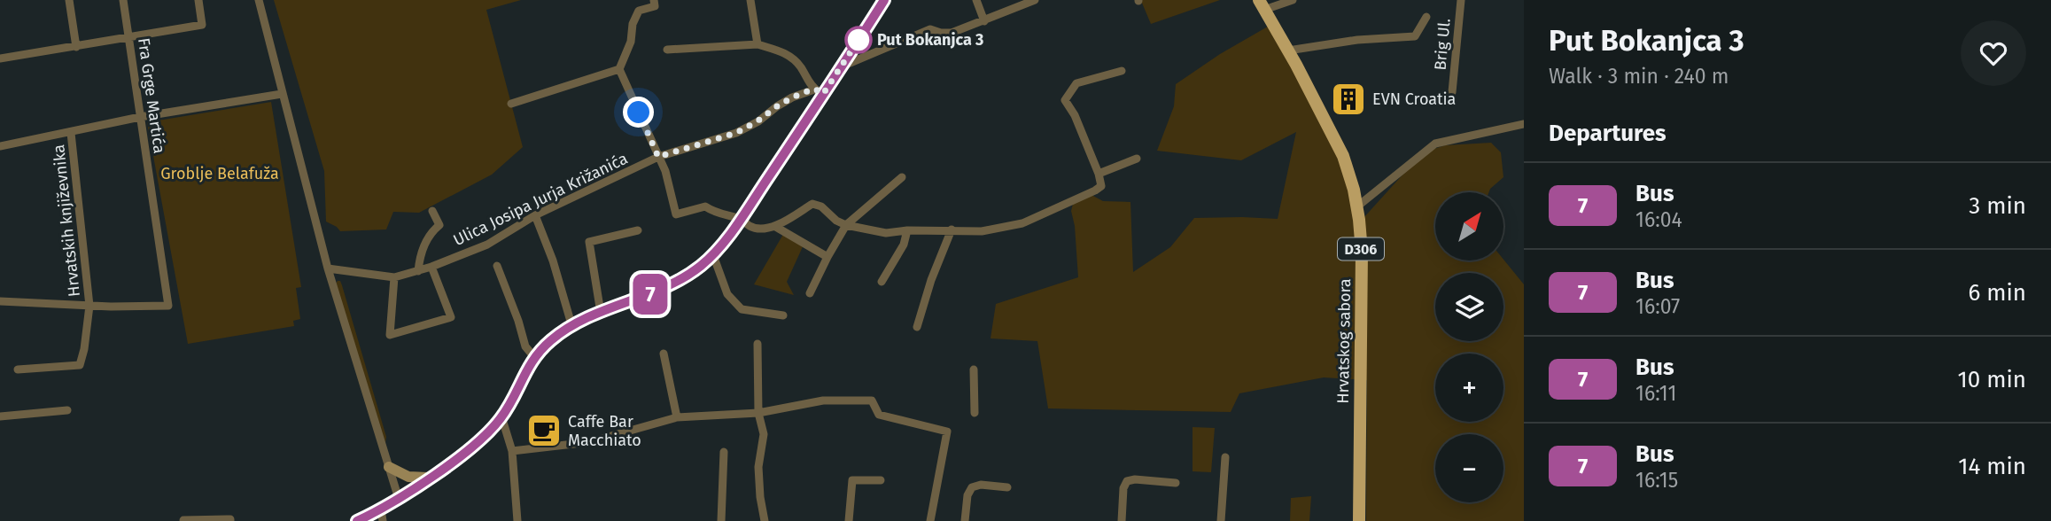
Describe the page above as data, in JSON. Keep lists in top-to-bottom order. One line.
{"streets":{"main road":["D306","Hrvatskog sabora"],"street":["Brig Ul.","Fra Grge Martića","Ulica Josipa Jurja Križanića","Hrvatskih književnika"]},"crossings":[["Fra Grge Martića","Hrvatskih književnika"]],"parks":["Groblje Belafuža"],"places":{"other":["Put Bokanjca 3"],"building":["EVN Croatia"],"cafe":["Caffe Bar Macchiato"]},"lines":["bus line 7"],"north":"top right","page":{"on_map":"7","heading":[["Put Bokanjca 3","Walk · 3 min · 240 m"],"Departures"],"list":[{"mark":"7","name":"Bus","note":"16:04","value":"3 min"},{"mark":"7","name":"Bus","note":"16:07","value":"6 min"},{"mark":"7","name":"Bus","note":"16:11","value":"10 min"},{"mark":"7","name":"Bus","note":"16:15","value":"14 min"}],"map_buttons":["+","−"]}}
